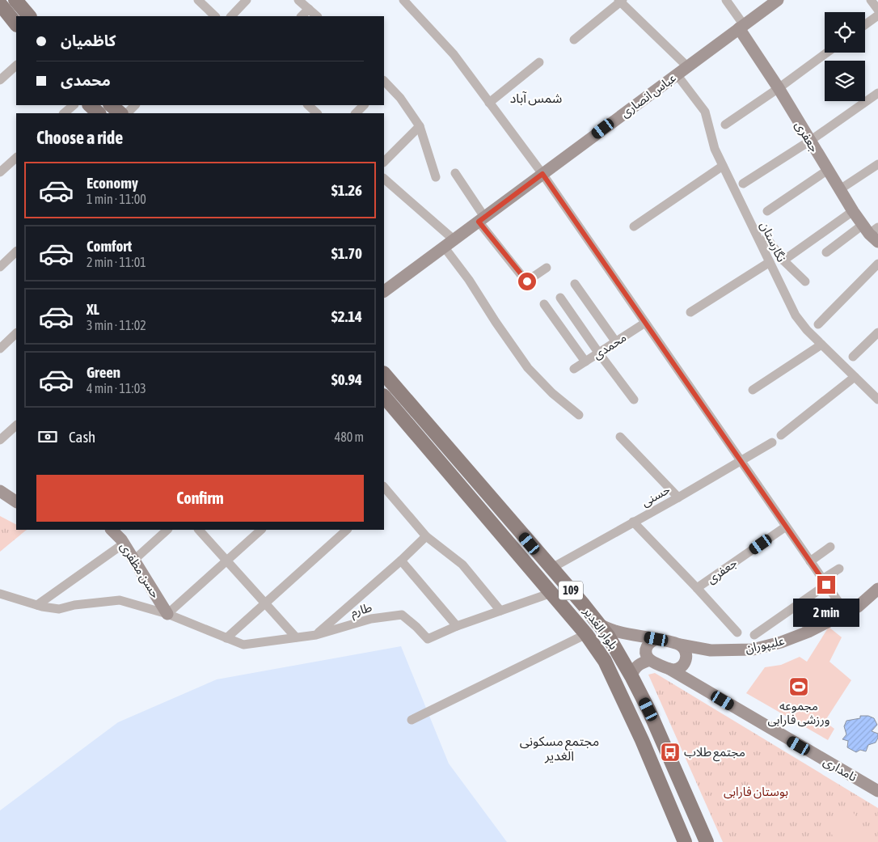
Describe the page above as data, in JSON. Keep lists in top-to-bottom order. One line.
{"streets":{"main road":["109","بلوار الغدیر"],"street":["عباس انصاری","جعفری","نگارستان","محمدی","حسنی","حسن مظفری","طارم","علیپوران","نامداری"]},"crossings":[["عباس انصاری","جعفری"],["عباس انصاری","نگارستان"],["حسنی","بلوار الغدیر"],["حسن مظفری","طارم"],["طارم","بلوار الغدیر"]],"districts":["شمس آباد","مجتمع مسکونی الغدیر"],"parks":["بوستان فارابی"],"places":{"sports":["مجموعه ورزشی فارابی"],"bus stop":["مجتمع طلاب"]},"page":{"banner":["کاظمیان","محمدی"],"heading":"Choose a ride","list":[{"name":"Economy","note":"1 min · 11:00","value":"$1.26"},{"name":"Comfort","note":"2 min · 11:01","value":"$1.70"},{"name":"XL","note":"3 min · 11:02","value":"$2.14"},{"name":"Green","note":"4 min · 11:03","value":"$0.94"}],"pay":["Cash","480 m"],"buttons":"Confirm","bubble":"2 min"}}
